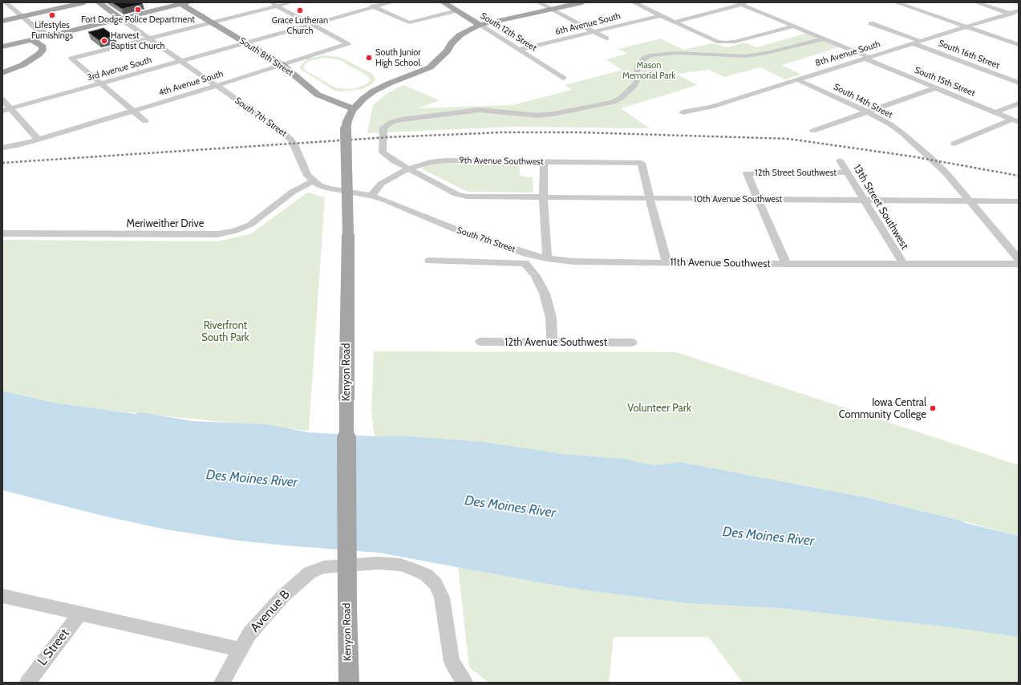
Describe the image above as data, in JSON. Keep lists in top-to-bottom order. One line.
{"streets":{"main road":["South 12th Street","South 8th Street","South 7th Street","Kenyon Road"],"street":["6th Avenue South","8th Avenue South","South 16th Street","3rd Avenue South","South 15th Street","4th Avenue South","South 14th Street","9th Avenue Southwest","12th Street Southwest","10th Avenue Southwest","13th Street Southwest","Meriweither Drive","11th Avenue Southwest","12th Avenue Southwest","Avenue B","L Street"]},"crossings":[["6th Avenue South","South 12th Street"],["South 12th Street","Kenyon Road"],["8th Avenue South","South 16th Street"],["8th Avenue South","South 15th Street"],["8th Avenue South","South 14th Street"],["South 8th Street","3rd Avenue South"],["South 8th Street","4th Avenue South"],["South 8th Street","Kenyon Road"],["3rd Avenue South","4th Avenue South"],["3rd Avenue South","South 7th Street"],["South 15th Street","10th Avenue Southwest"],["4th Avenue South","South 7th Street"],["South 14th Street","10th Avenue Southwest"],["South 7th Street","9th Avenue Southwest"],["South 7th Street","Meriweither Drive"],["South 7th Street","11th Avenue Southwest"],["9th Avenue Southwest","10th Avenue Southwest"],["12th Street Southwest","10th Avenue Southwest"],["12th Street Southwest","13th Street Southwest"],["12th Street Southwest","11th Avenue Southwest"],["10th Avenue Southwest","13th Street Southwest"],["13th Street Southwest","11th Avenue Southwest"]],"water":["Des Moines River"],"parks":["Mason Memorial Park","Riverfront South Park","Volunteer Park"],"places":["Fort Dodge Police Department","Grace Lutheran Church","Lifestyles Furnishings","Harvest Baptist Church","South Junior High School","Iowa Central Community College"]}
